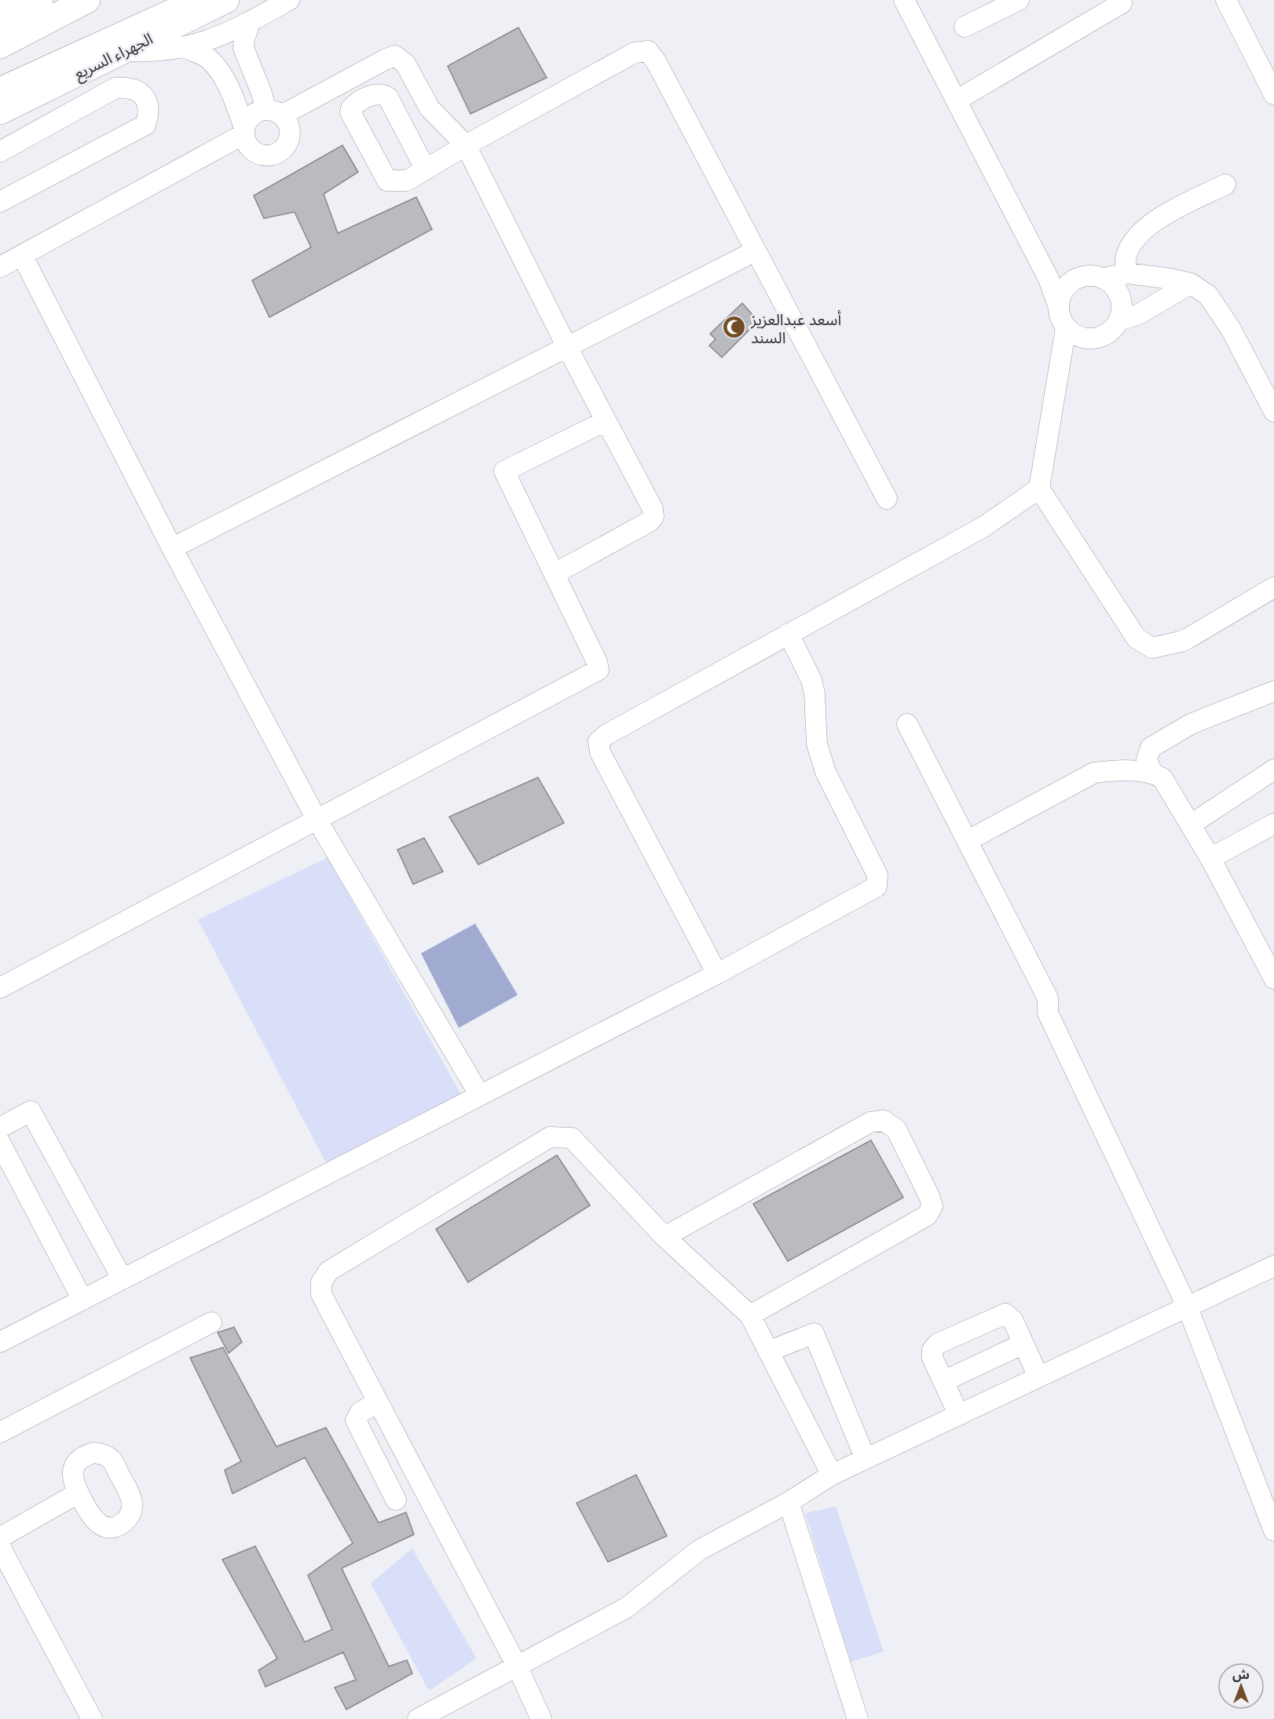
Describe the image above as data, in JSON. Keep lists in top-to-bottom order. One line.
{"streets":{"main road":["الجهراء السريع"]},"places":{"mosque":["أسعد عبدالعزيز السند"]},"north":"top"}
